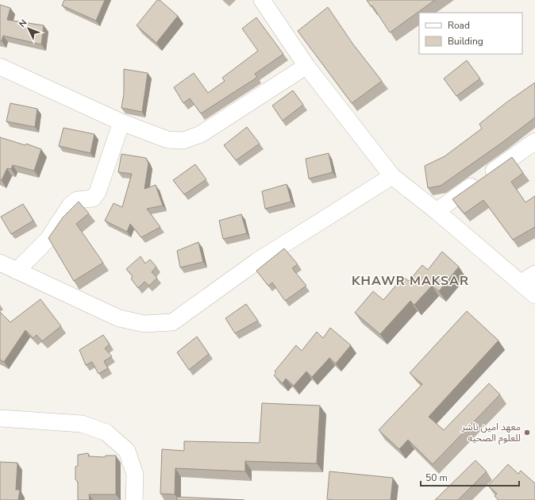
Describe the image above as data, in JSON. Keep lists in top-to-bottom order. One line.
{"districts":["KHAWR MAKSAR"],"places":["معهد امين ناشر للعلوم الصحيه"],"legend":["Road","Building"],"scale_bar":"50 m","north":"top left"}
